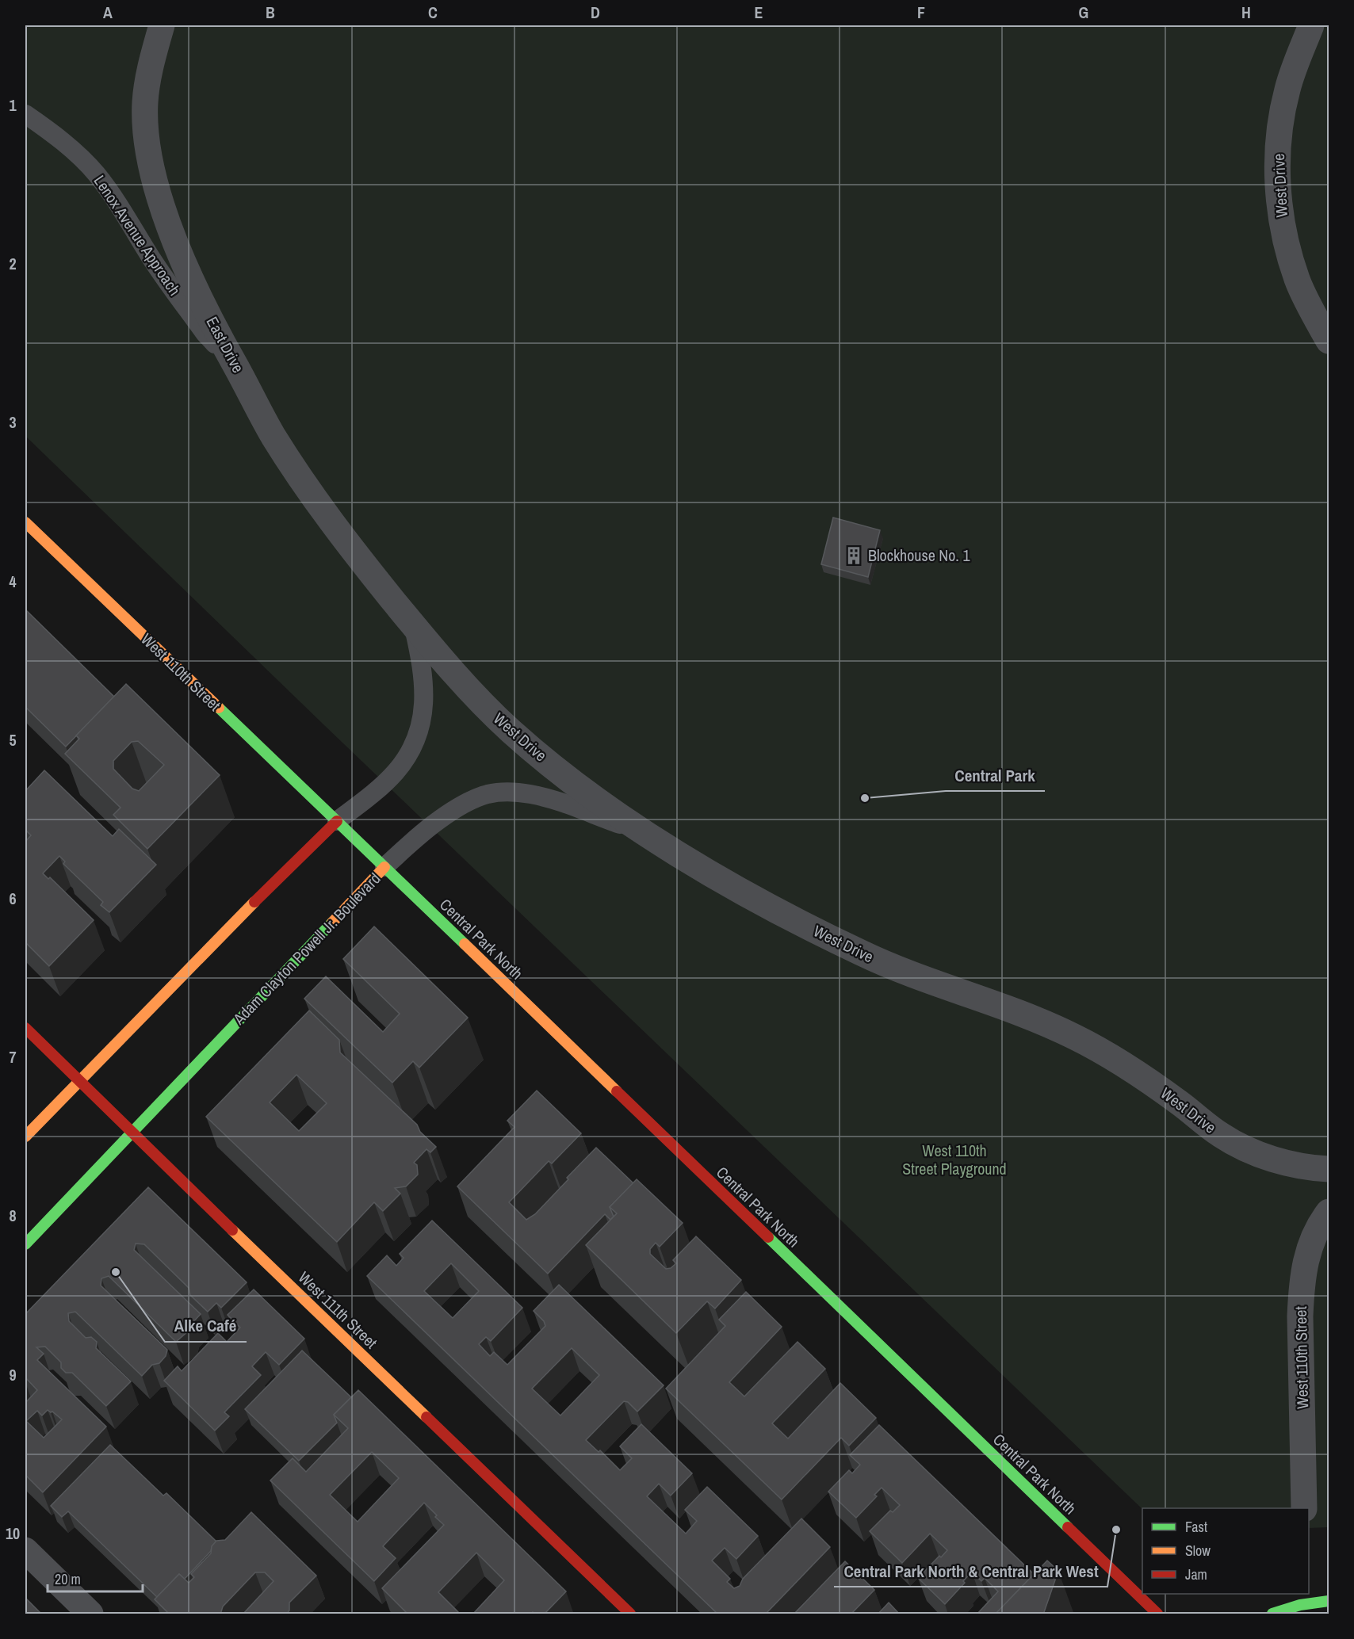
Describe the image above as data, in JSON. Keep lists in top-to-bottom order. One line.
{"streets":{"main road":["West 110th Street","Central Park North","Adam Clayton Powell Jr. Boulevard","West 111th Street"],"street":["West Drive","East Drive"],"lane":["Lenox Avenue Approach"]},"crossings":[["West Drive","East Drive"],["West Drive","Adam Clayton Powell Jr. Boulevard"],["Lenox Avenue Approach","East Drive"],["West 110th Street","Central Park North"],["Central Park North","Adam Clayton Powell Jr. Boulevard"],["Adam Clayton Powell Jr. Boulevard","West 111th Street"]],"parks":["West 110th Street Playground"],"places":{"building":["Blockhouse No. 1"],"other":["Central Park","Alke Café","Central Park North & Central Park West"]},"legend":["Fast","Slow","Jam"],"scale_bar":"20 m","grid":{"columns":["A","B","C","D","E","F","G","H"],"rows":["1","2","3","4","5","6","7","8","9","10"]}}
